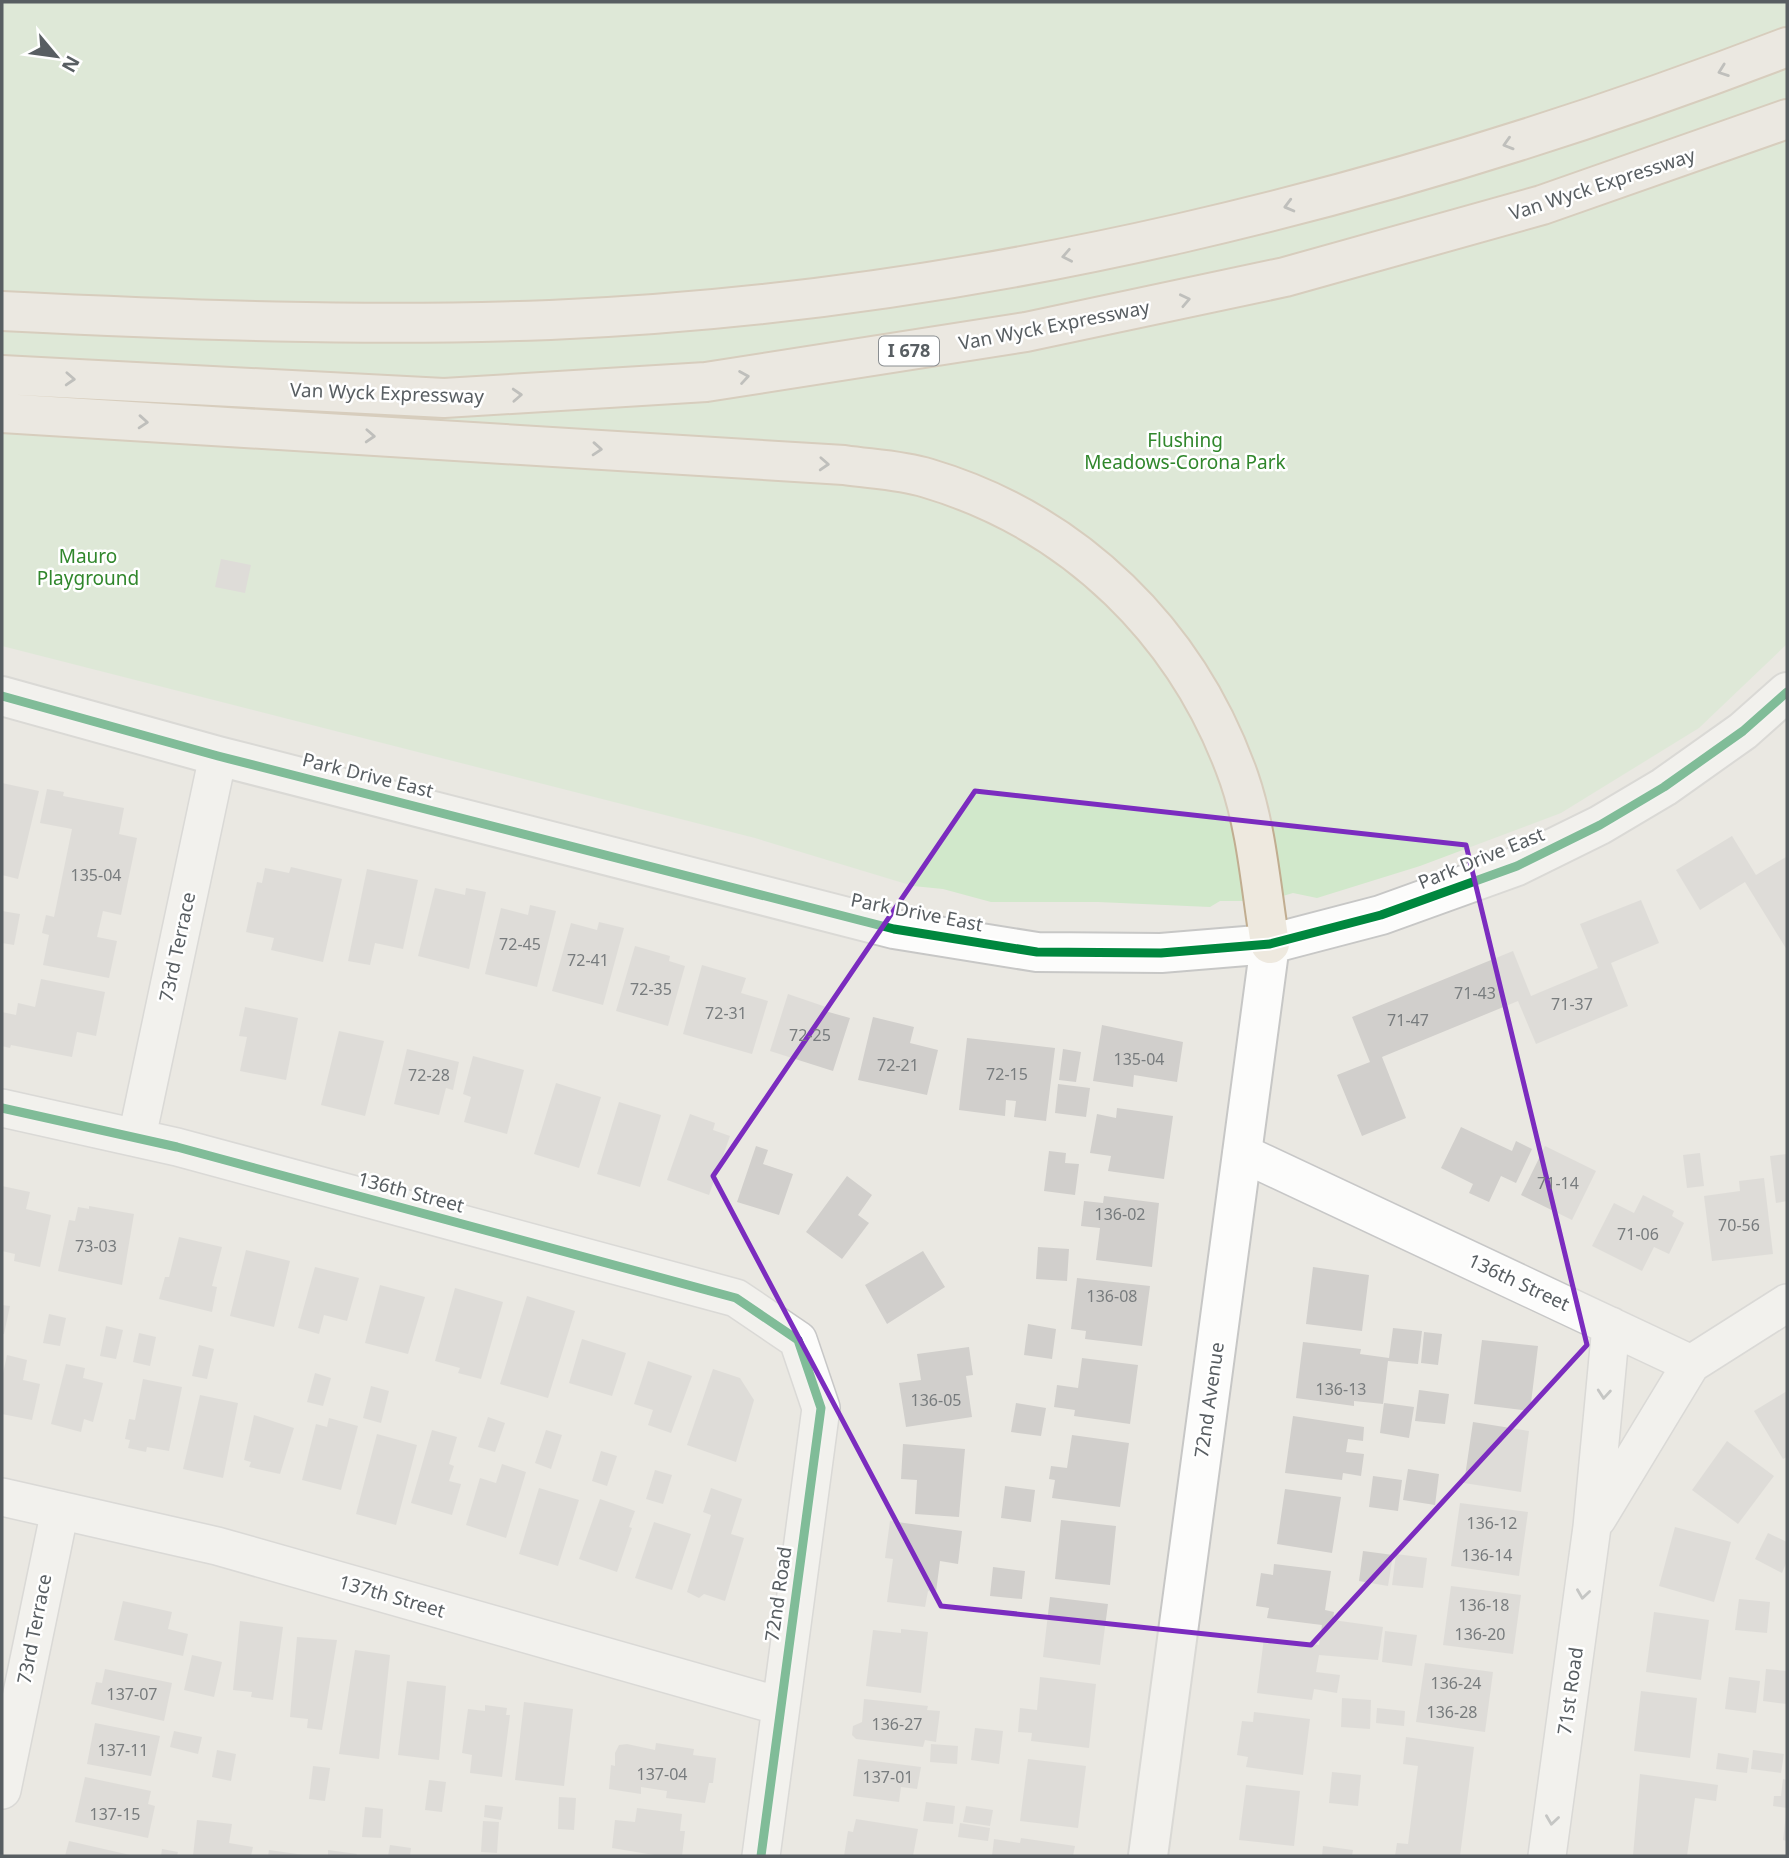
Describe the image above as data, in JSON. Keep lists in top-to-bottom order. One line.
{"streets":{"highway":["Van Wyck Expressway","I 678"],"street":["Park Drive East","73rd Terrace","136th Street","72nd Avenue","72nd Road","137th Street","71st Road"]},"crossings":[["Park Drive East","73rd Terrace"],["Park Drive East","72nd Avenue"],["73rd Terrace","136th Street"],["73rd Terrace","137th Street"],["136th Street","72nd Avenue"],["136th Street","72nd Road"],["136th Street","71st Road"],["72nd Road","137th Street"]],"parks":["Flushing Meadows-Corona Park","Mauro Playground"],"house_numbers":["135-04","72-45","72-41","72-35","71-43","71-37","72-31","71-47","72-25","135-04","72-21","72-15","72-28","71-14","136-02","70-56","71-06","73-03","136-08","136-13","136-05","136-12","136-14","136-18","136-20","136-24","137-07","136-28","136-27","137-11","137-04","137-01","137-15"],"north":"bottom right"}
